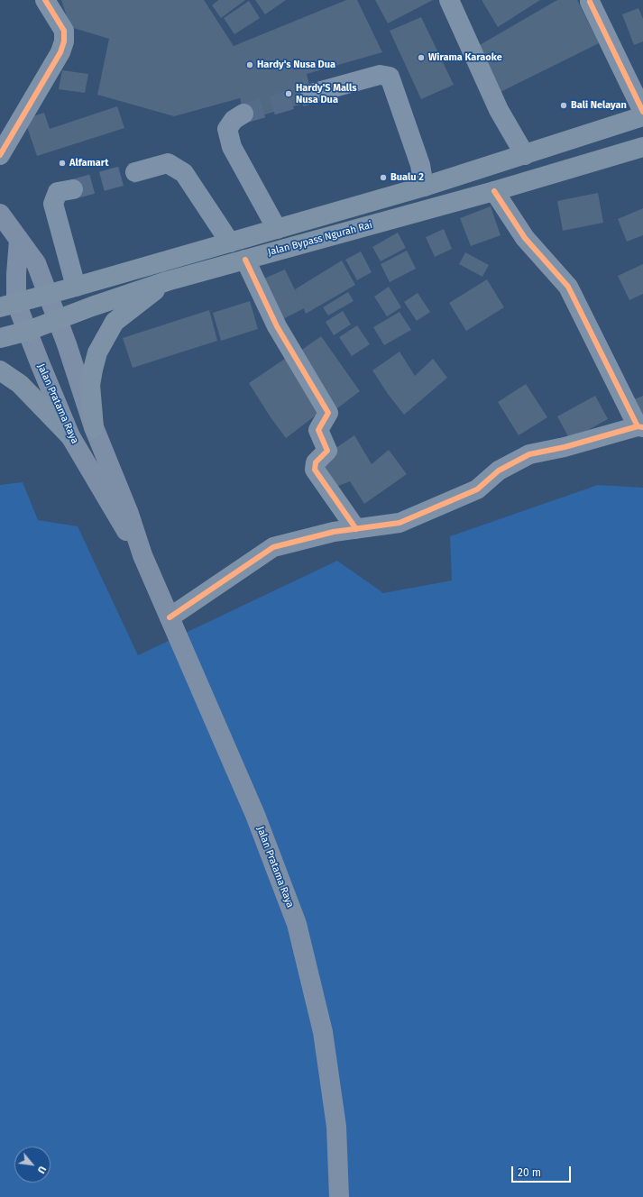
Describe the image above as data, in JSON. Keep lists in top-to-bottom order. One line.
{"streets":{"highway":["Jalan Bypass Ngurah Rai"],"main road":["Jalan Pratama Raya"]},"crossings":[["Jalan Bypass Ngurah Rai","Jalan Pratama Raya"]],"places":["Wirama Karaoke","Hardy's Nusa Dua","Hardy'S Malls Nusa Dua","Bali Nelayan","Alfamart","Bualu 2"],"scale_bar":"20 m","north":"bottom right"}
